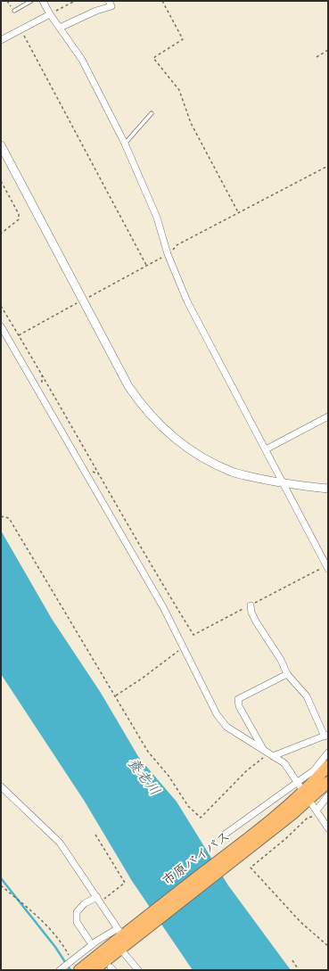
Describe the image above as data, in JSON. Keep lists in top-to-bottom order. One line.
{"streets":{"highway":["市原バイパス"]},"water":["養老川"]}
